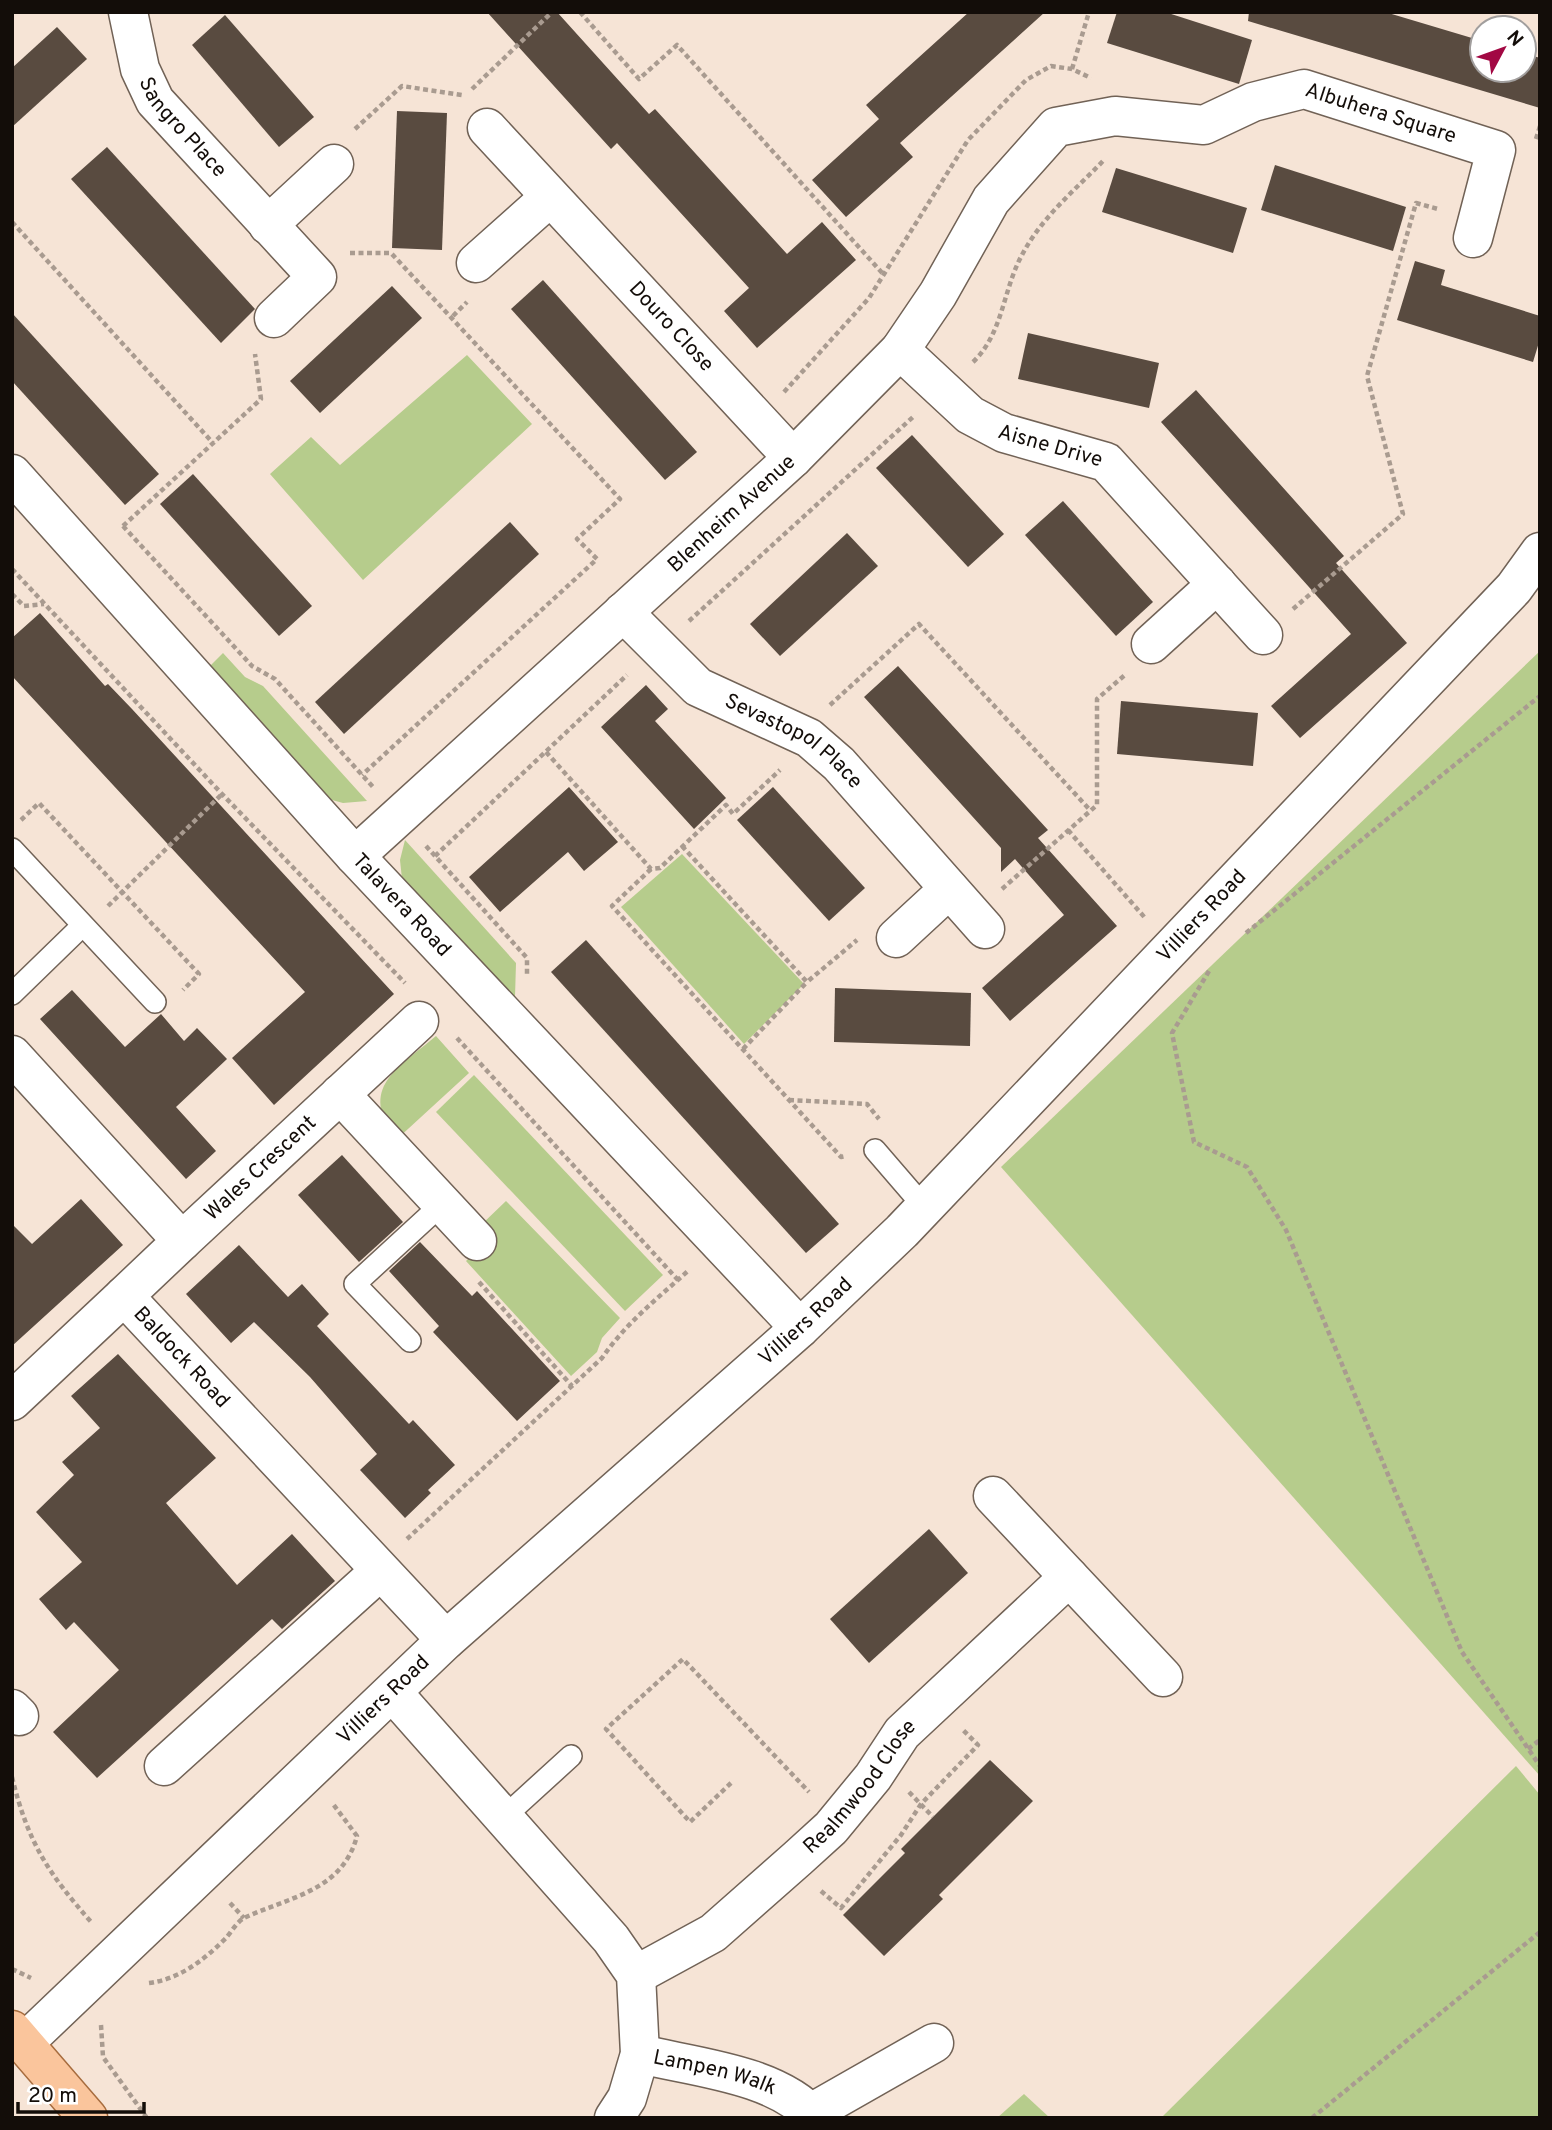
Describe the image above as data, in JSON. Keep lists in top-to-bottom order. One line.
{"streets":{"street":["Albuhera Square","Sangro Place","Douro Close","Aisne Drive","Blenheim Avenue","Sevastopol Place","Talavera Road","Villiers Road","Wales Crescent","Baldock Road","Realmwood Close","Lampen Walk"]},"crossings":[["Albuhera Square","Blenheim Avenue"],["Douro Close","Blenheim Avenue"],["Aisne Drive","Blenheim Avenue"],["Blenheim Avenue","Sevastopol Place"],["Blenheim Avenue","Talavera Road"],["Talavera Road","Villiers Road"],["Villiers Road","Baldock Road"],["Wales Crescent","Baldock Road"]],"scale_bar":"20 m","north":"top right"}
